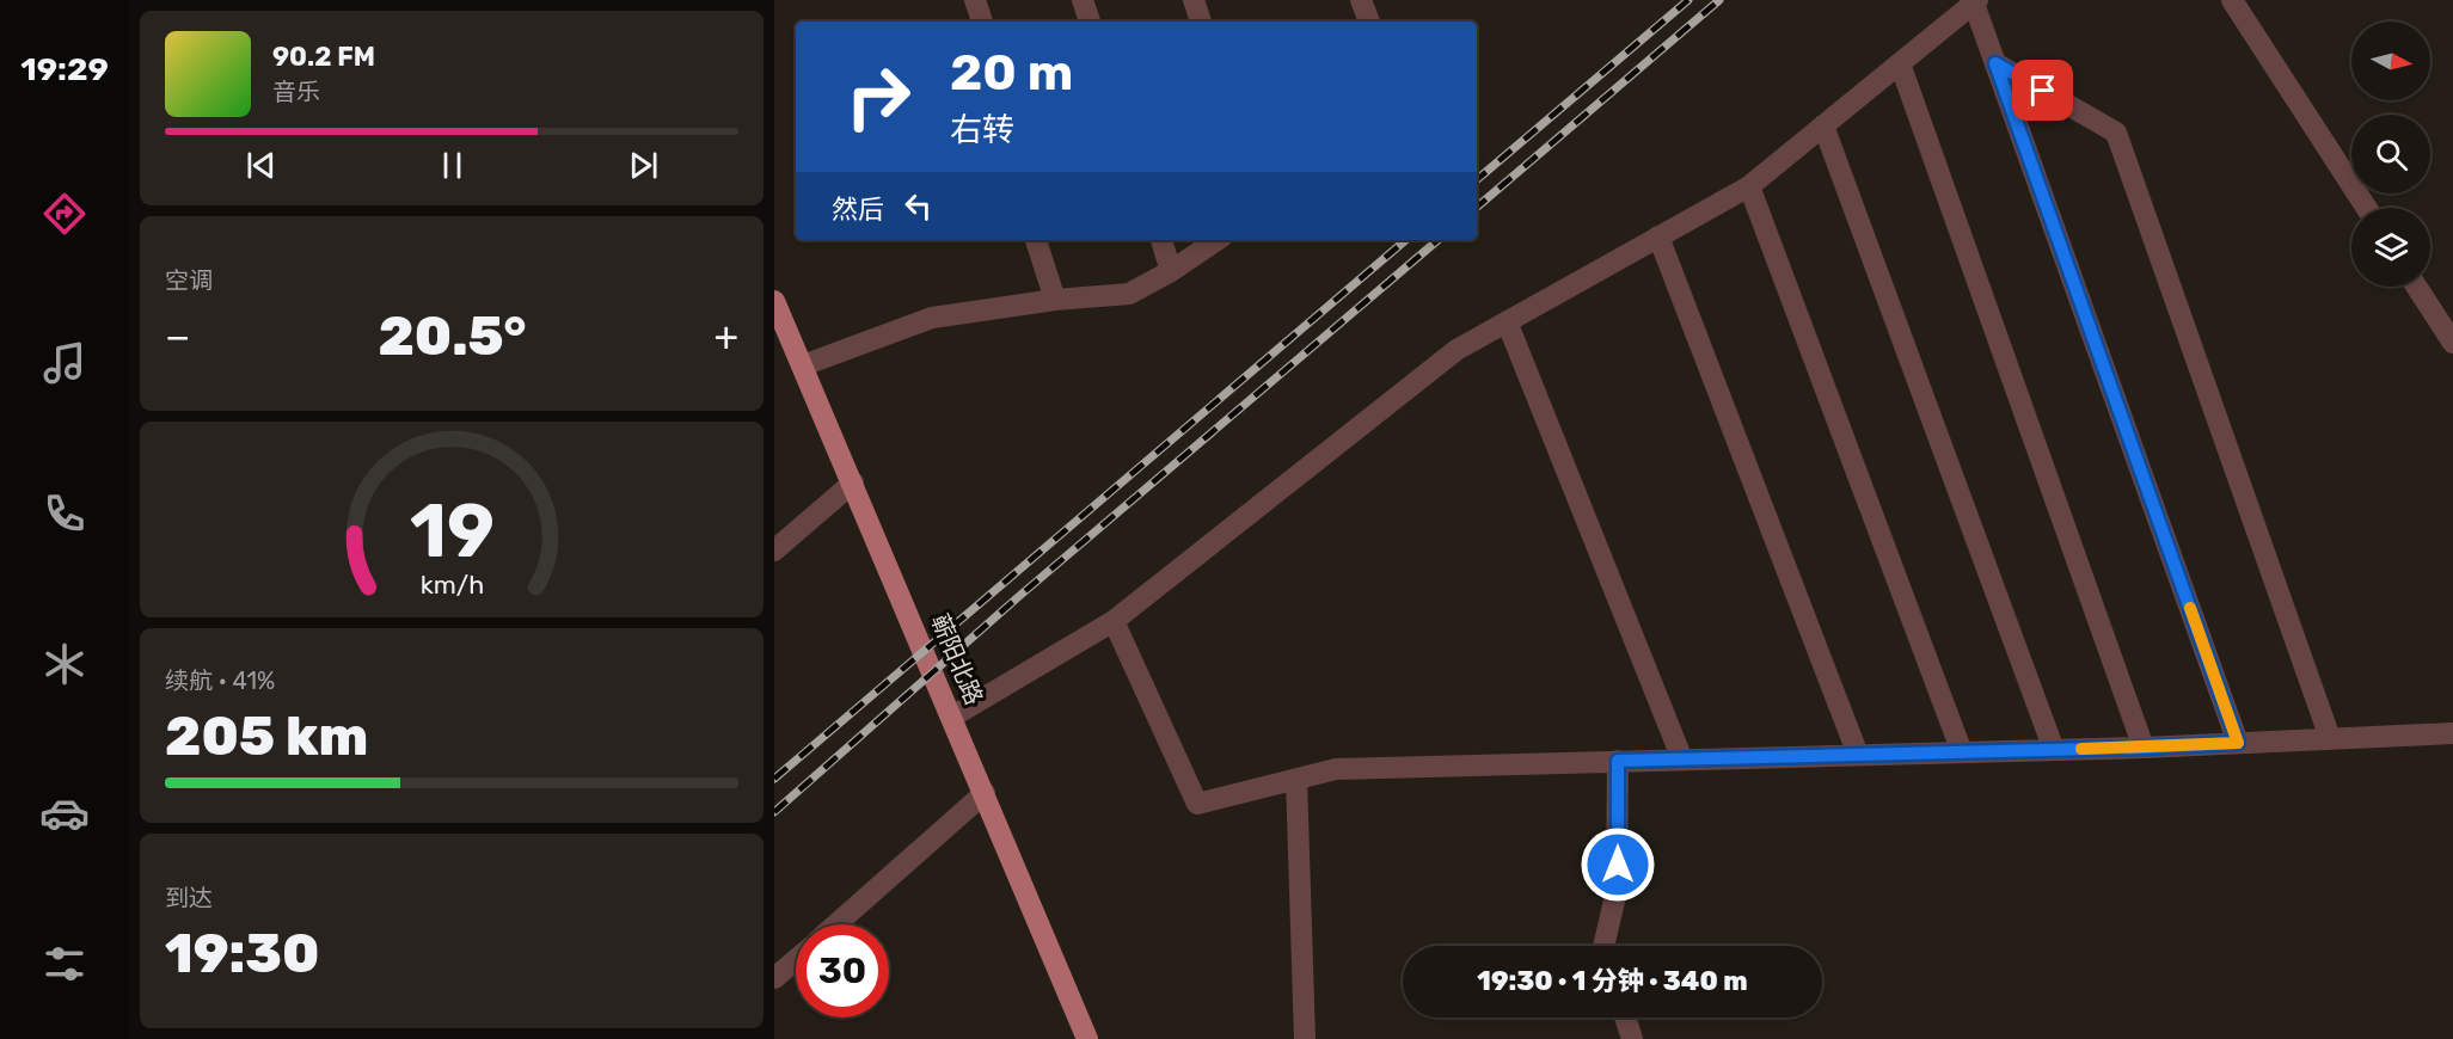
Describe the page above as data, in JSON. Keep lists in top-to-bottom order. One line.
{"streets":{"main road":["蕲阳北路"]},"north":"right","page":{"tabs":"19:29","turn":["20 m","右转"],"song":["90.2 FM","音乐"],"then":"然后","tile":["空调",["续航 · 41%","205 km"],["到达","19:30"]],"heat":["−","20.5°","+"],"limit":"30","trip":"19:30 · 1 分钟 · 340 m","gauge":["19","km/h"]}}
